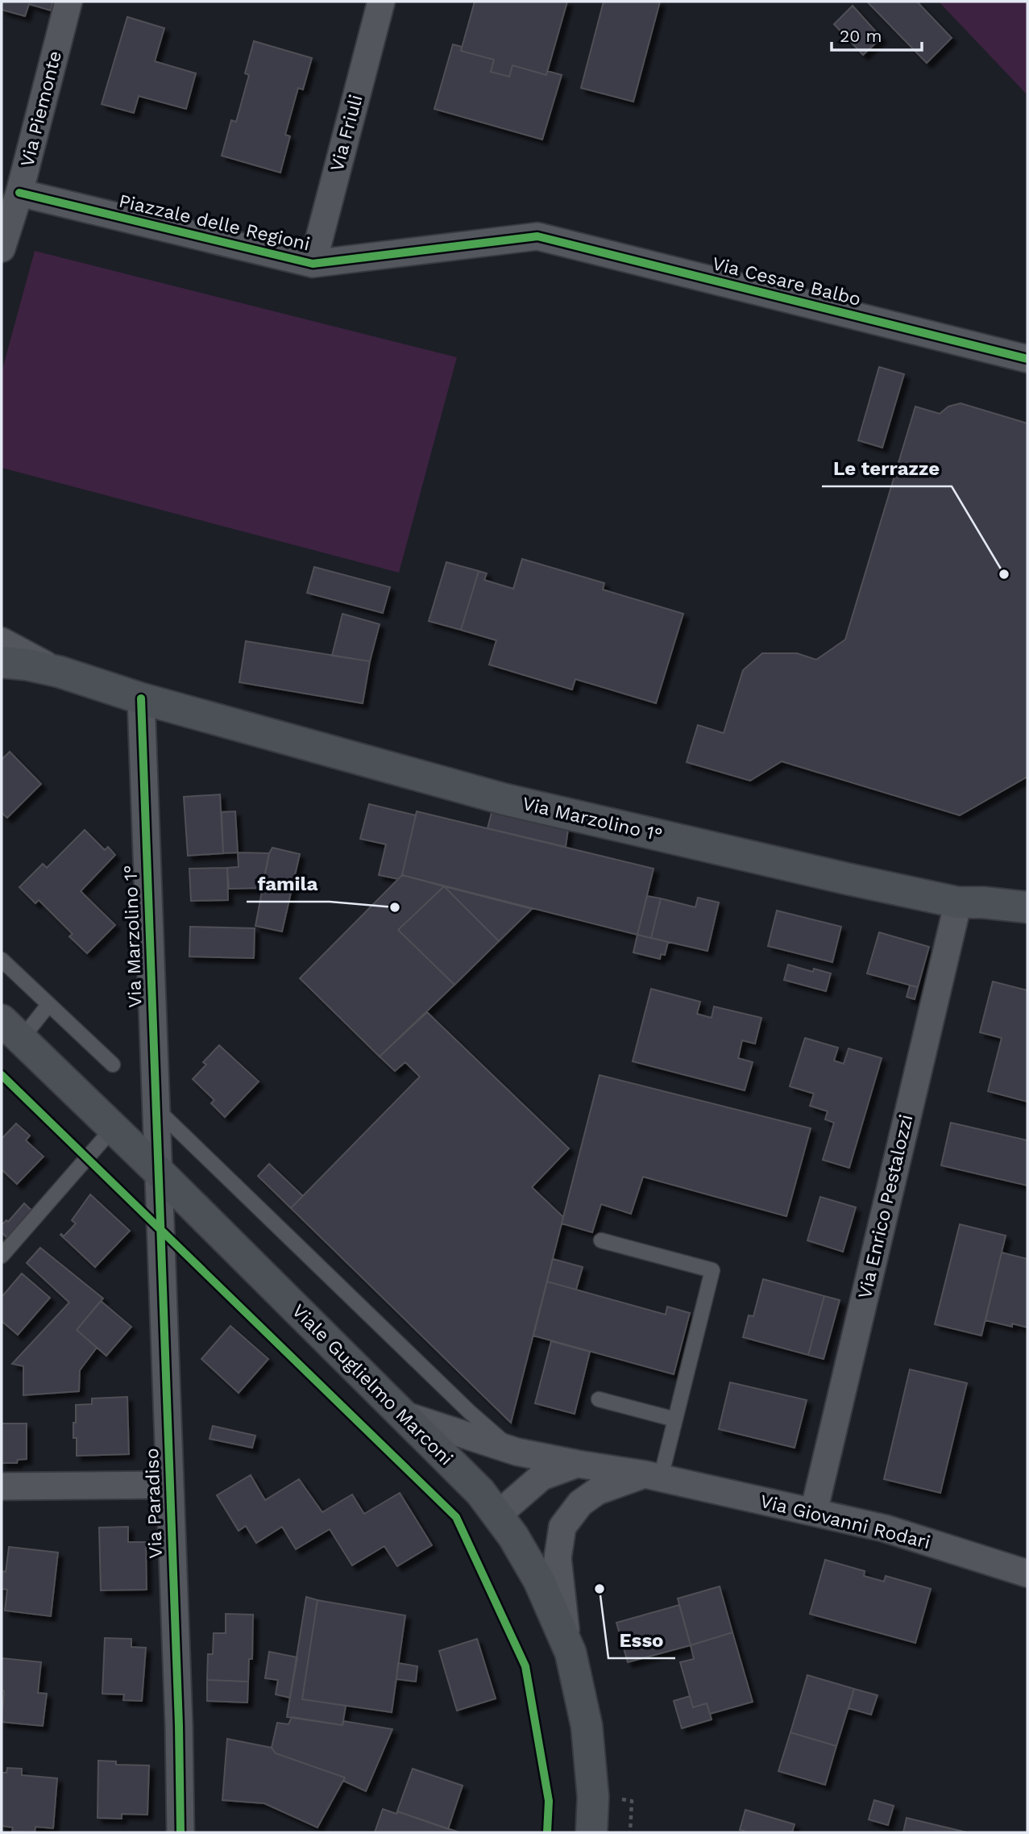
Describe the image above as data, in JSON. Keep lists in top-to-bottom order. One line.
{"streets":{"main road":["Via Marzolino 1°","Viale Guglielmo Marconi"],"street":["Via Piemonte","Via Friuli","Piazzale delle Regioni","Via Cesare Balbo","Via Enrico Pestalozzi","Via Paradiso","Via Giovanni Rodari"]},"crossings":[["Via Piemonte","Piazzale delle Regioni"],["Via Friuli","Piazzale delle Regioni"],["Piazzale delle Regioni","Via Cesare Balbo"],["Via Marzolino 1°","Via Enrico Pestalozzi"],["Via Marzolino 1°","Viale Guglielmo Marconi"],["Via Marzolino 1°","Via Paradiso"],["Via Enrico Pestalozzi","Via Giovanni Rodari"],["Viale Guglielmo Marconi","Via Paradiso"],["Viale Guglielmo Marconi","Via Giovanni Rodari"]],"places":["Le terrazze","famila","Esso"],"scale_bar":"20 m"}
